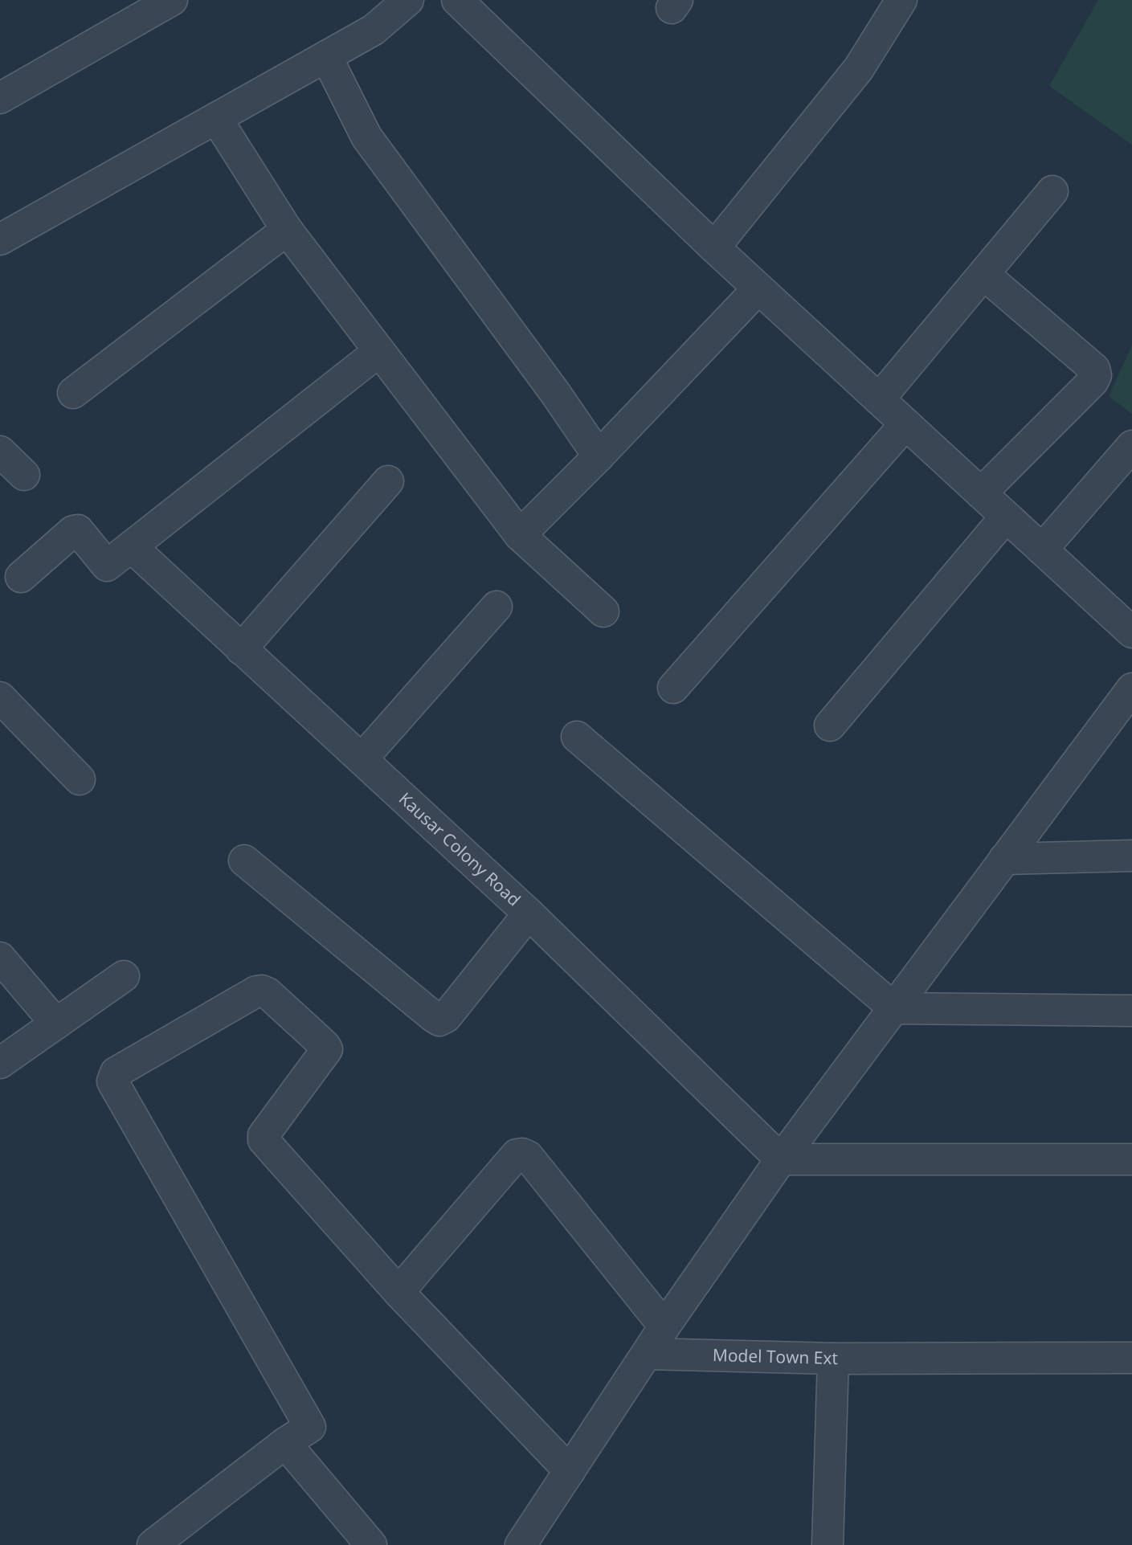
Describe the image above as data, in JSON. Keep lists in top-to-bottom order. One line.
{"streets":{"street":["Kausar Colony Road","Model Town Ext"]}}
